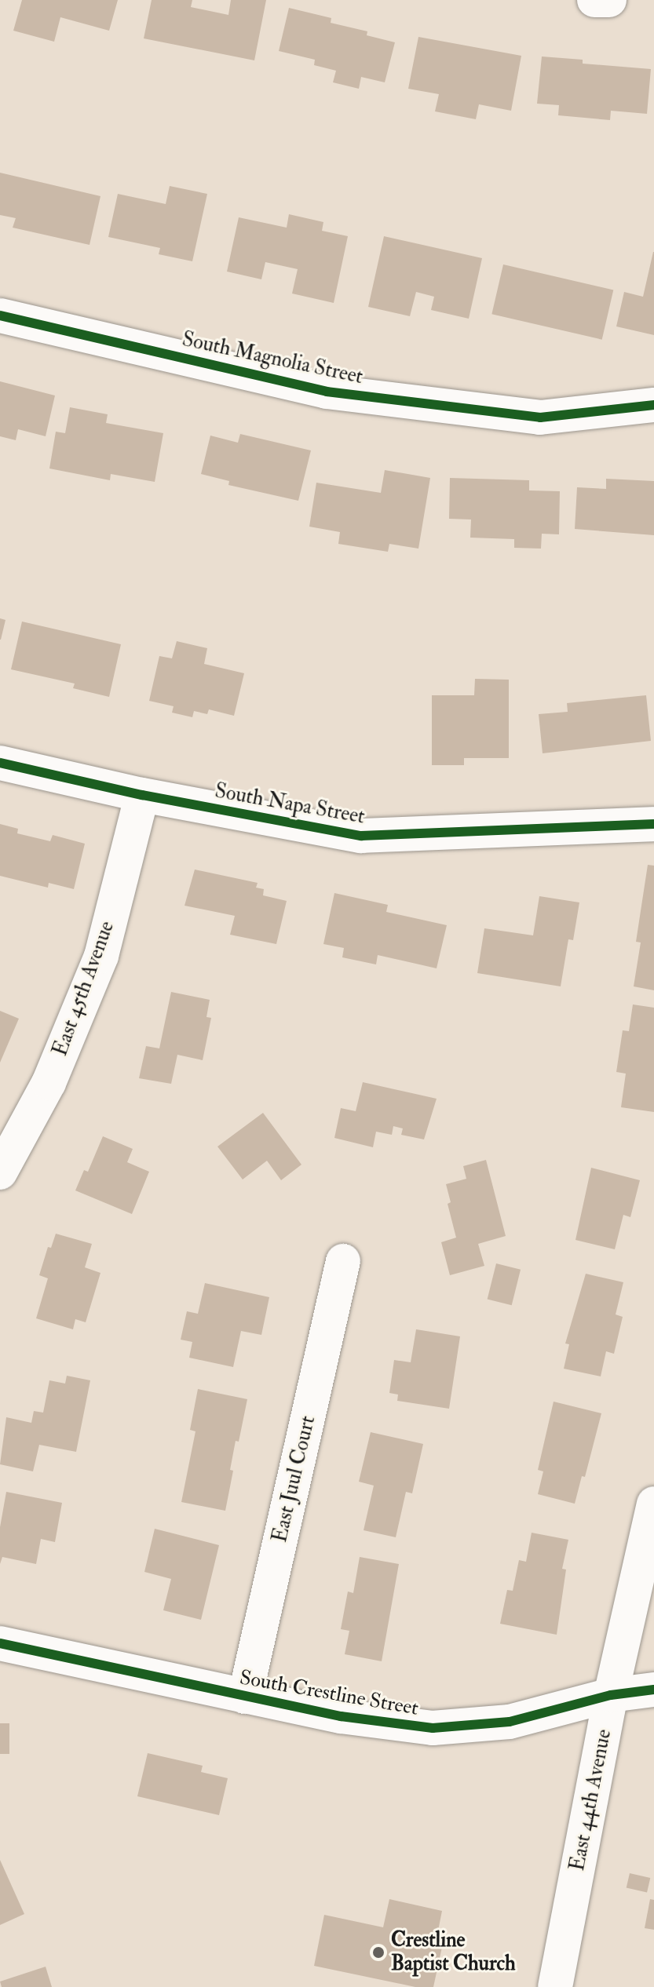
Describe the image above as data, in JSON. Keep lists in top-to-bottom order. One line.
{"streets":{"street":["South Magnolia Street","South Napa Street","East 45th Avenue","East Juul Court","South Crestline Street","East 44th Avenue"]},"crossings":[["South Napa Street","East 45th Avenue"],["East Juul Court","South Crestline Street"],["South Crestline Street","East 44th Avenue"]],"places":["Crestline Baptist Church"]}
